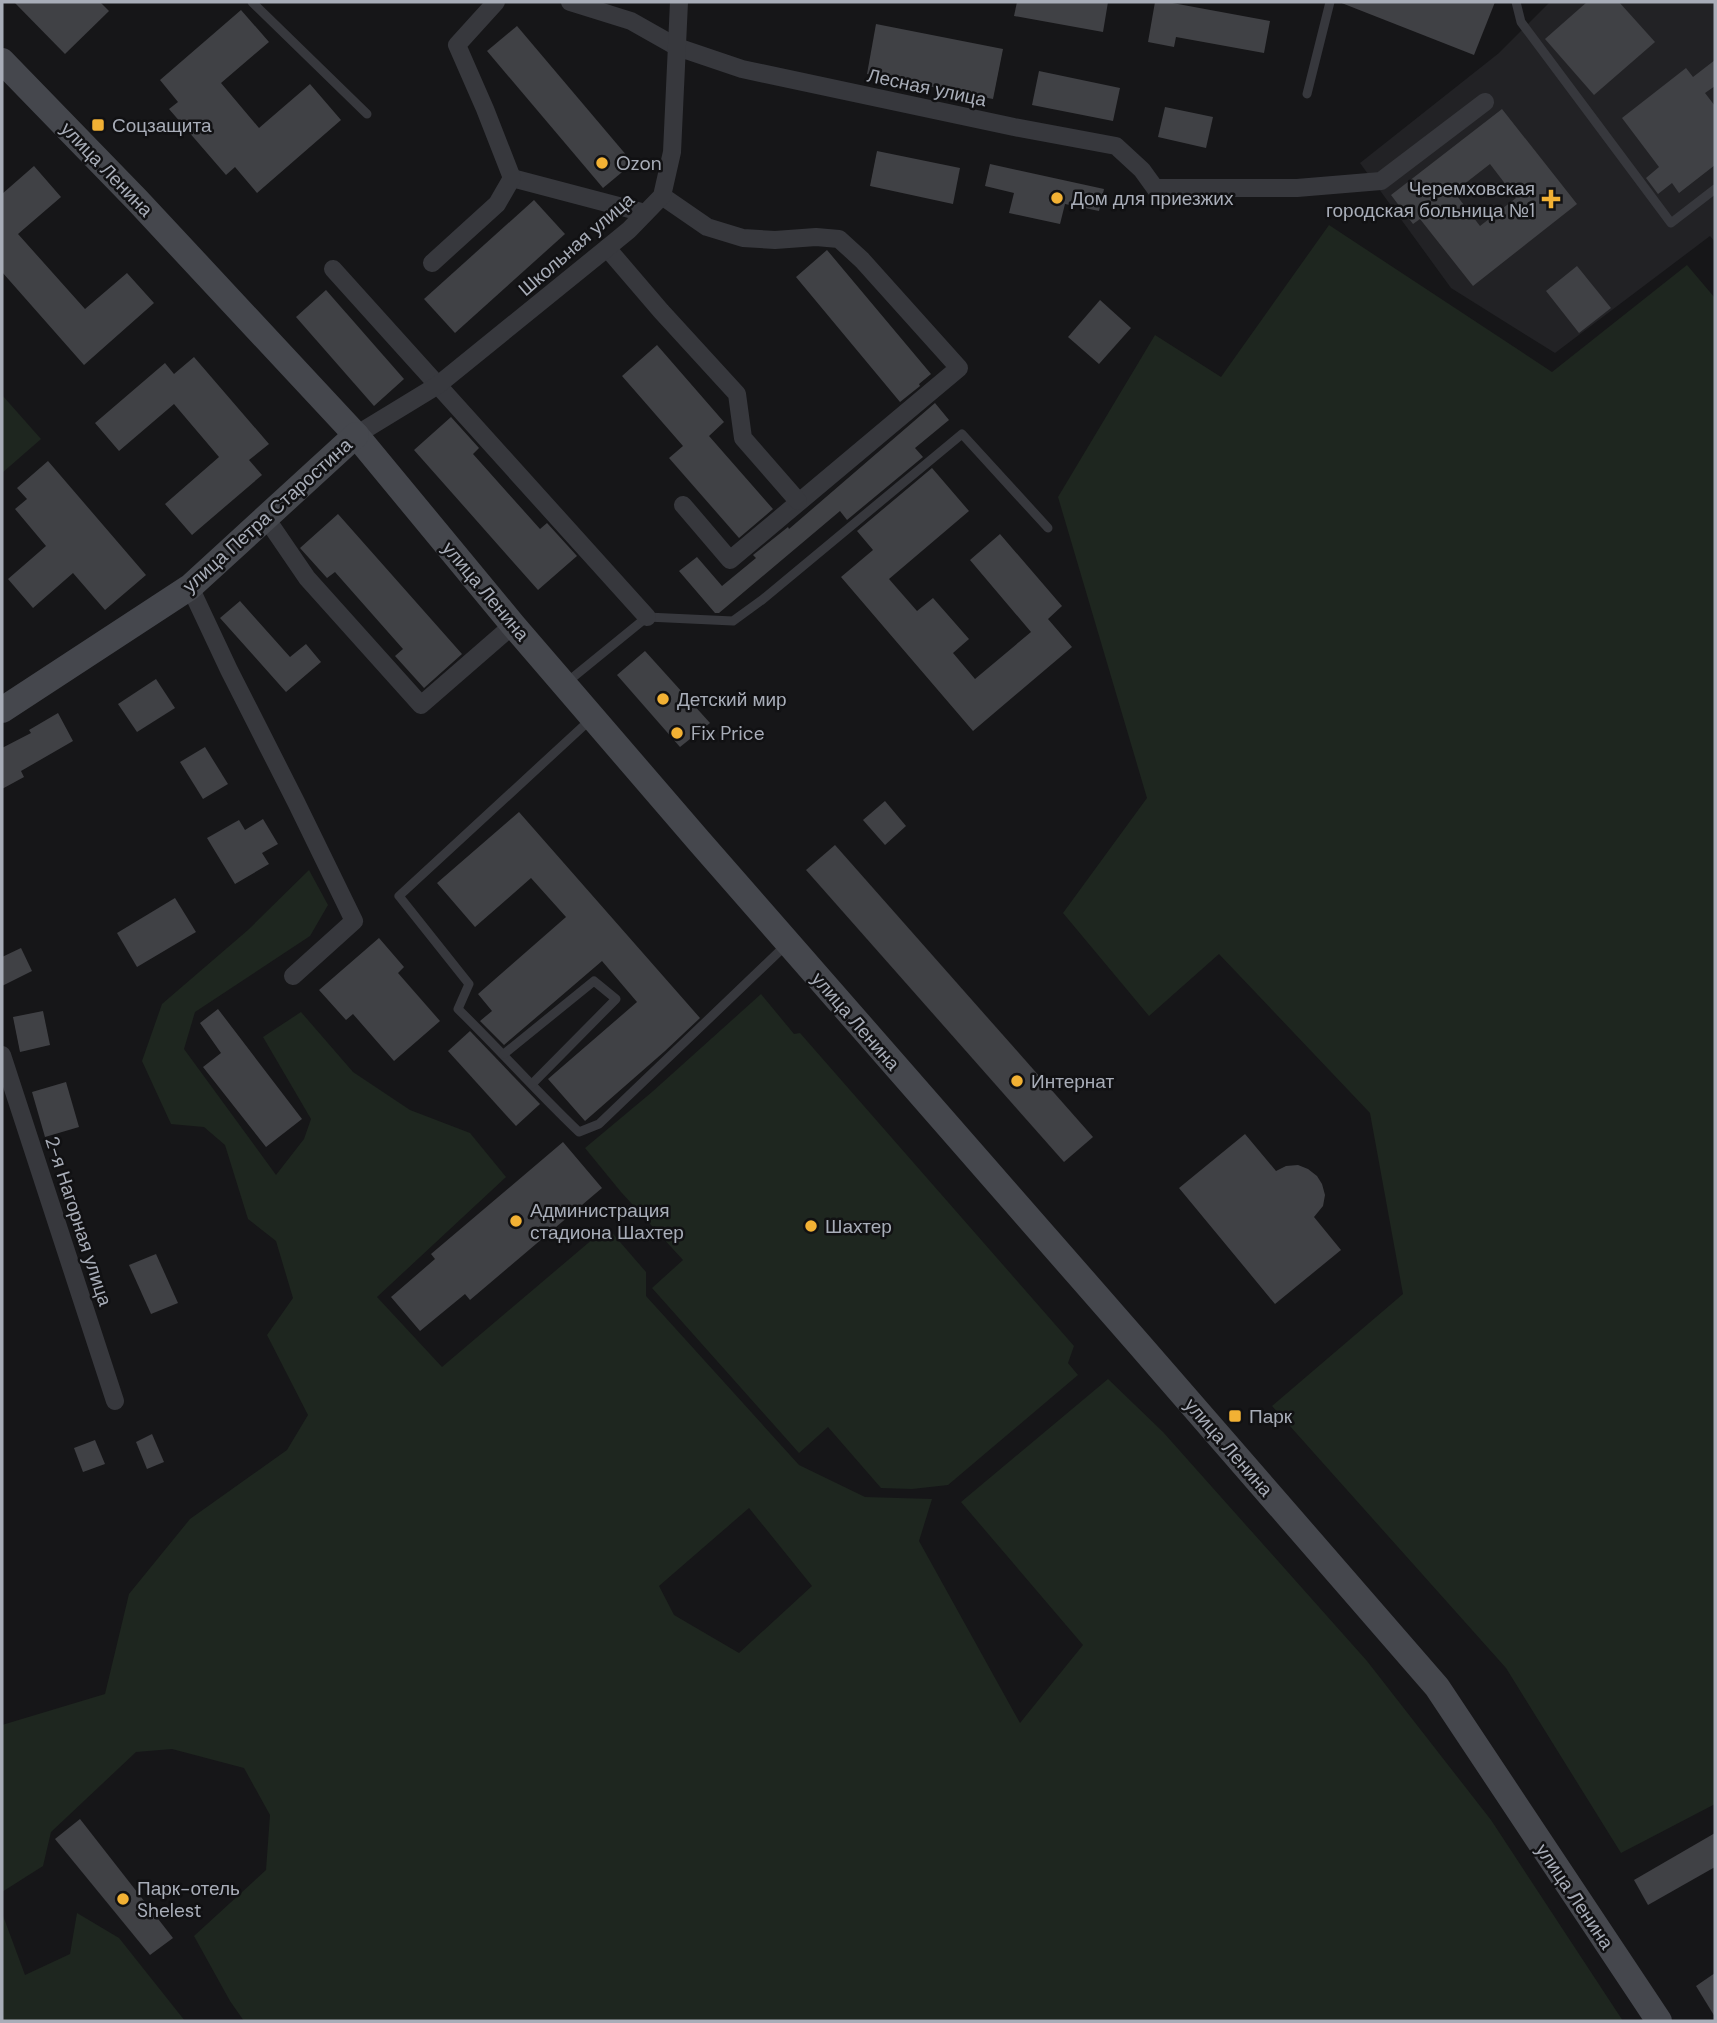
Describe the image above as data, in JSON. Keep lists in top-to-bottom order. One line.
{"streets":{"main road":["улица Ленина","улица Петра Старостина"],"street":["Лесная улица","Школьная улица","2-я Нагорная улица"]},"crossings":[["Лесная улица","Школьная улица"],["улица Ленина","Школьная улица"],["улица Ленина","улица Петра Старостина"],["Школьная улица","улица Петра Старостина"]],"places":{"transit":["Соцзащита","Парк"],"other":["Ozon","Дом для приезжих","Детский мир","Fix Price","Интернат","Администрация стадиона Шахтер","Шахтер","Парк-отель Shelest"],"health":["Черемховская городская больница №1"]}}
